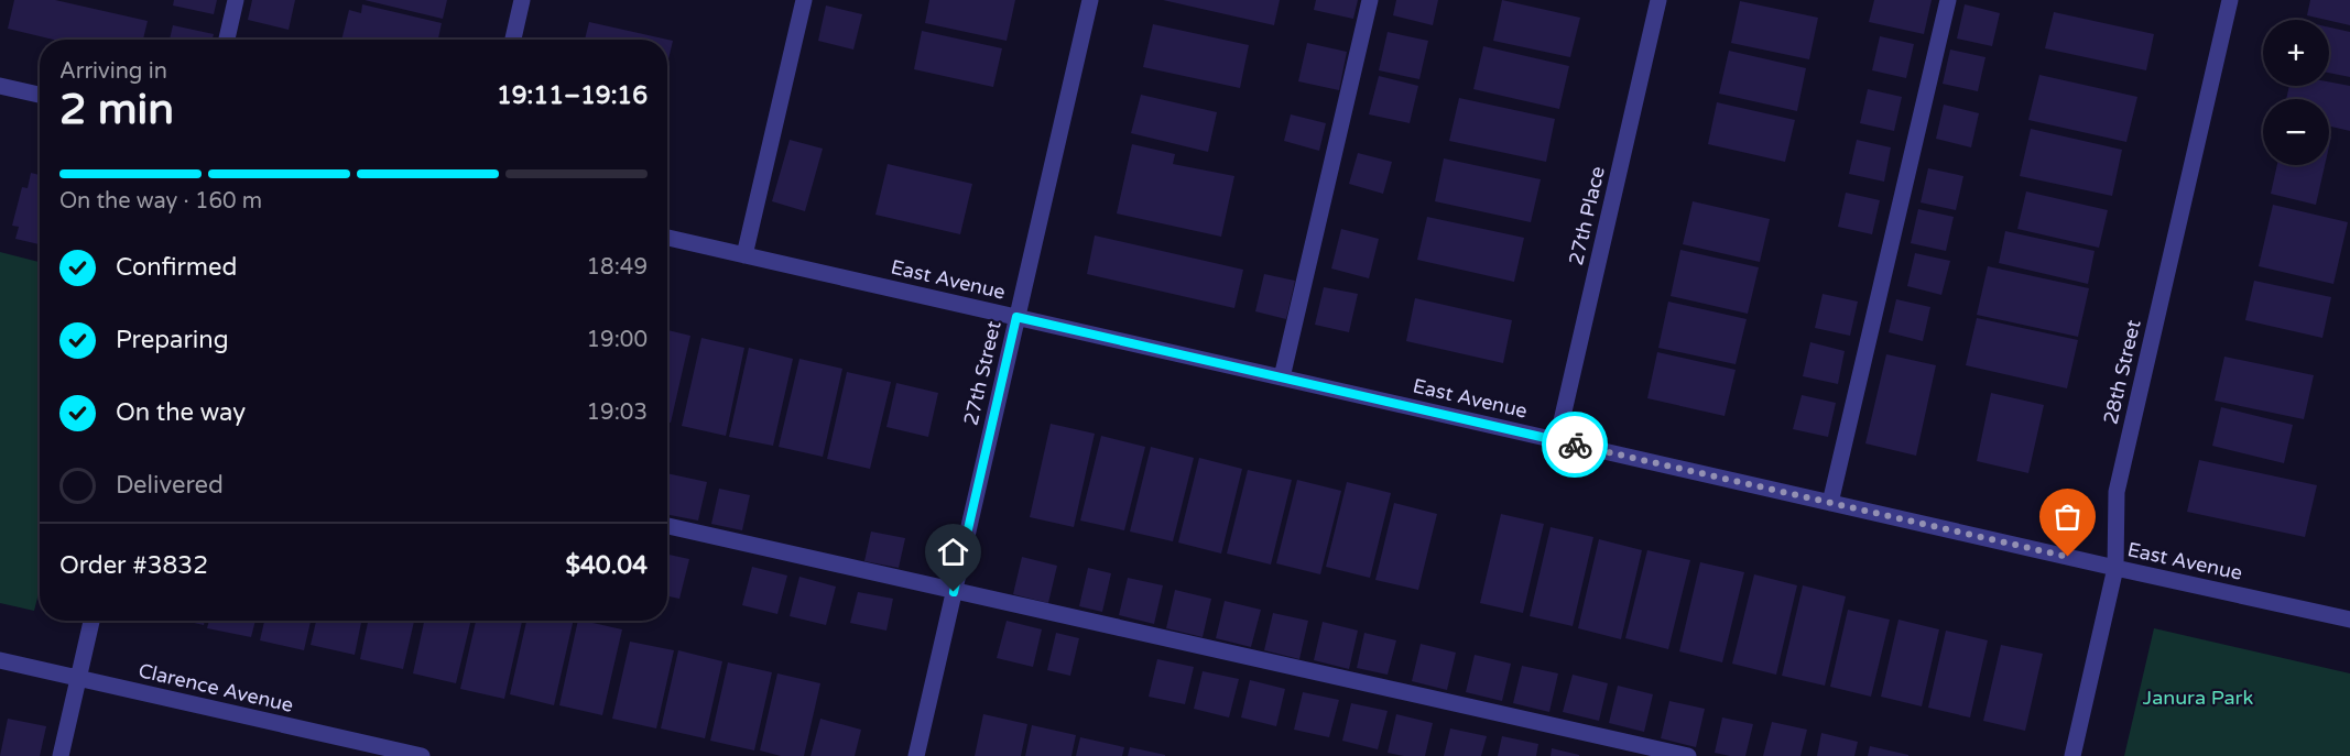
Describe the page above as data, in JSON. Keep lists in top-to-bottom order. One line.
{"streets":{"street":["27th Place","East Avenue","28th Street","27th Street","Clarence Avenue"]},"crossings":[["27th Place","East Avenue"],["East Avenue","28th Street"],["East Avenue","27th Street"]],"parks":["Janura Park"],"page":{"map_buttons":["+","−"],"heading":["2 min","Arriving in","19:11–19:16"],"panel":["Order #3832","$40.04"],"bar":"On the way · 160 m","list":[["Confirmed","18:49"],["Preparing","19:00"],["On the way","19:03"],"Delivered"]}}
